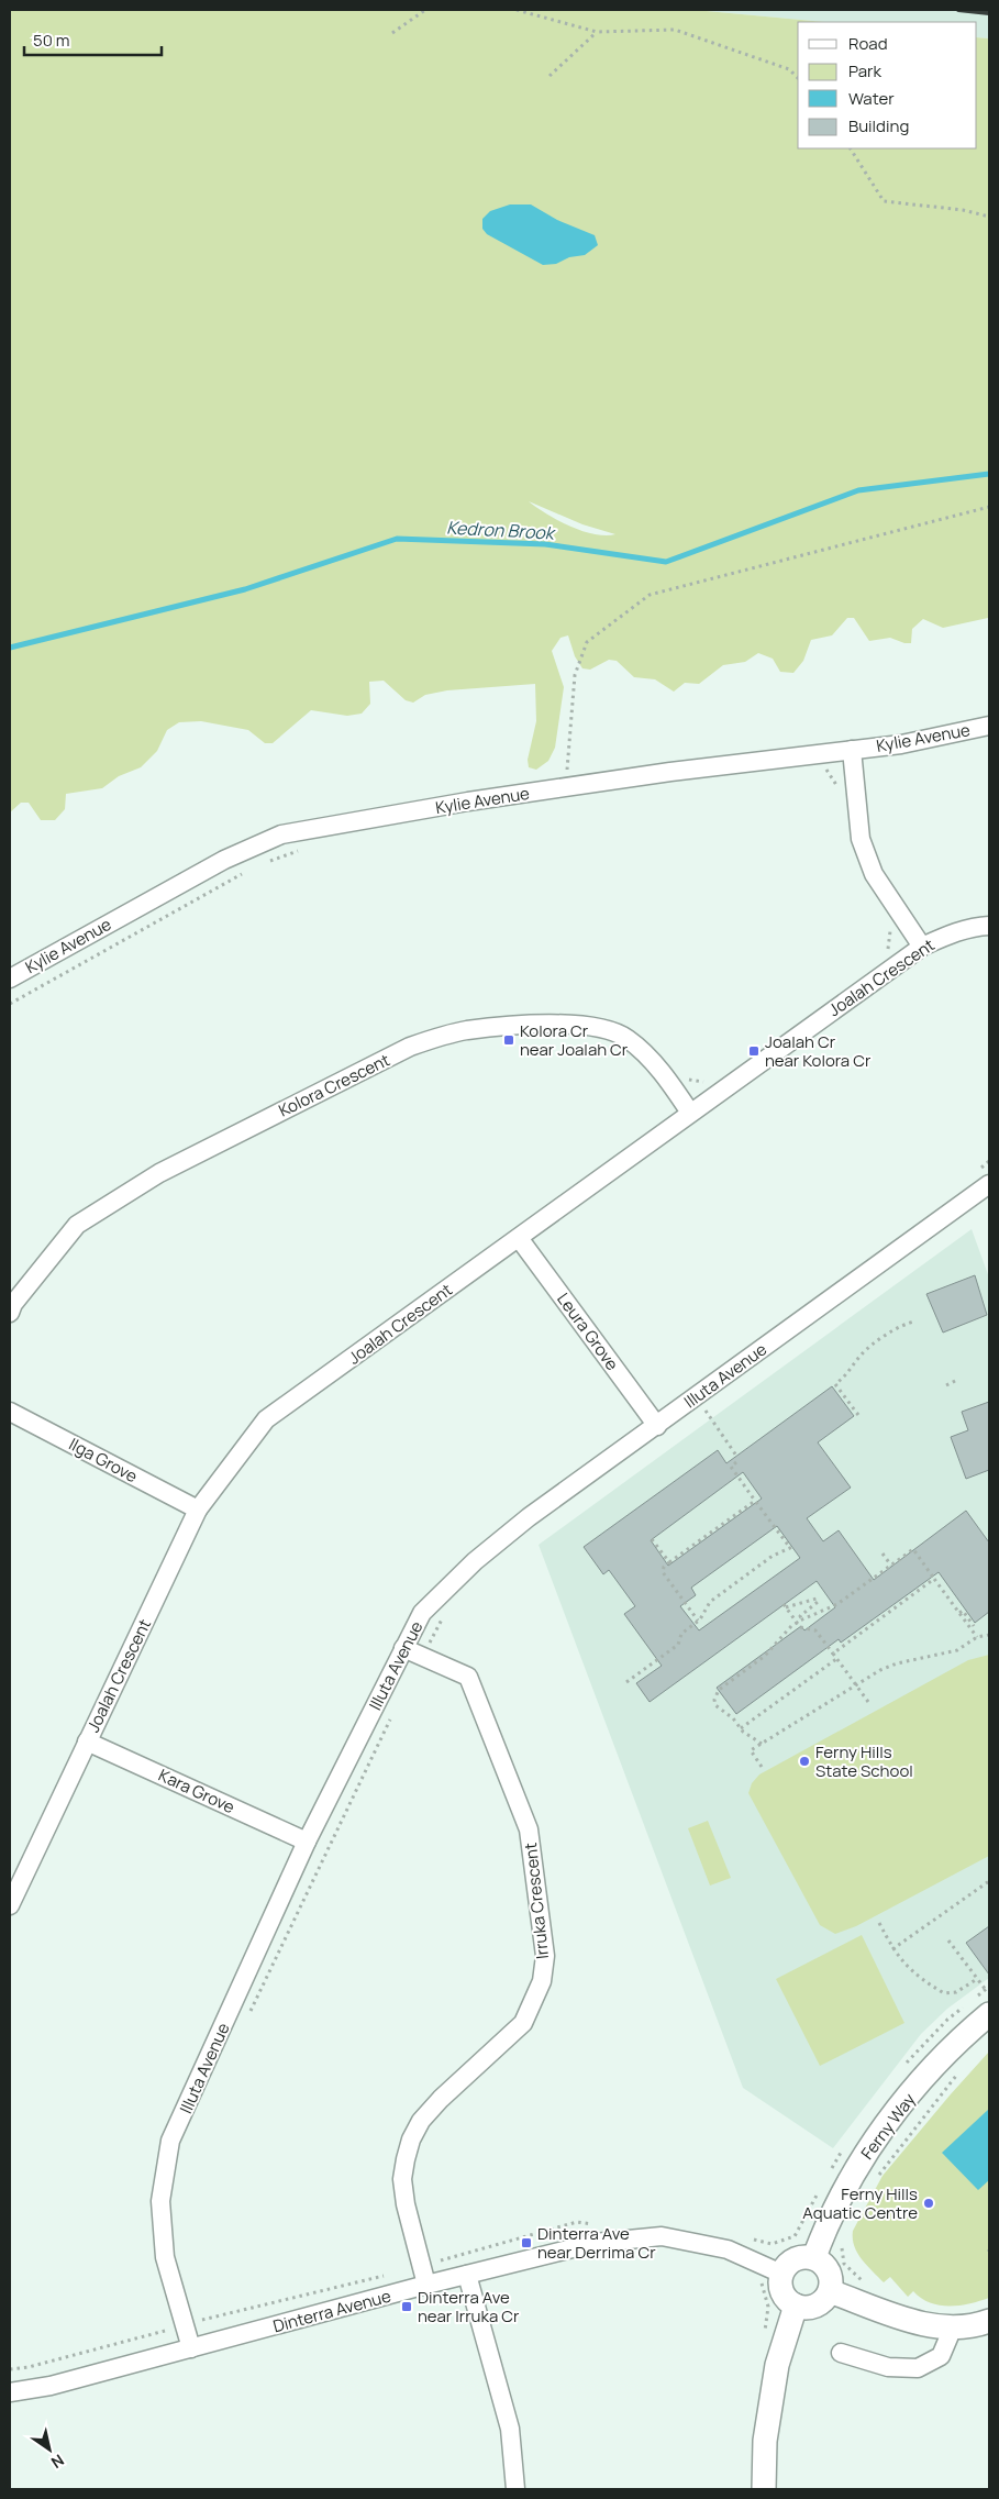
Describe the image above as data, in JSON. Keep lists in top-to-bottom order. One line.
{"streets":{"street":["Kylie Avenue","Joalah Crescent","Kolora Crescent","Leura Grove","Illuta Avenue","Ilga Grove","Kara Grove","Irruka Crescent","Ferny Way","Dinterra Avenue"]},"crossings":[["Joalah Crescent","Kolora Crescent"],["Joalah Crescent","Leura Grove"],["Joalah Crescent","Ilga Grove"],["Joalah Crescent","Kara Grove"],["Leura Grove","Illuta Avenue"],["Illuta Avenue","Kara Grove"],["Illuta Avenue","Irruka Crescent"],["Illuta Avenue","Dinterra Avenue"],["Irruka Crescent","Dinterra Avenue"],["Ferny Way","Dinterra Avenue"]],"water":["Kedron Brook"],"places":{"transit":["Kolora Cr near Joalah Cr","Joalah Cr near Kolora Cr","Dinterra Ave near Derrima Cr","Dinterra Ave near Irruka Cr"],"other":["Ferny Hills State School","Ferny Hills Aquatic Centre"]},"legend":["Road","Park","Water","Building"],"scale_bar":"50 m","north":"bottom right"}
